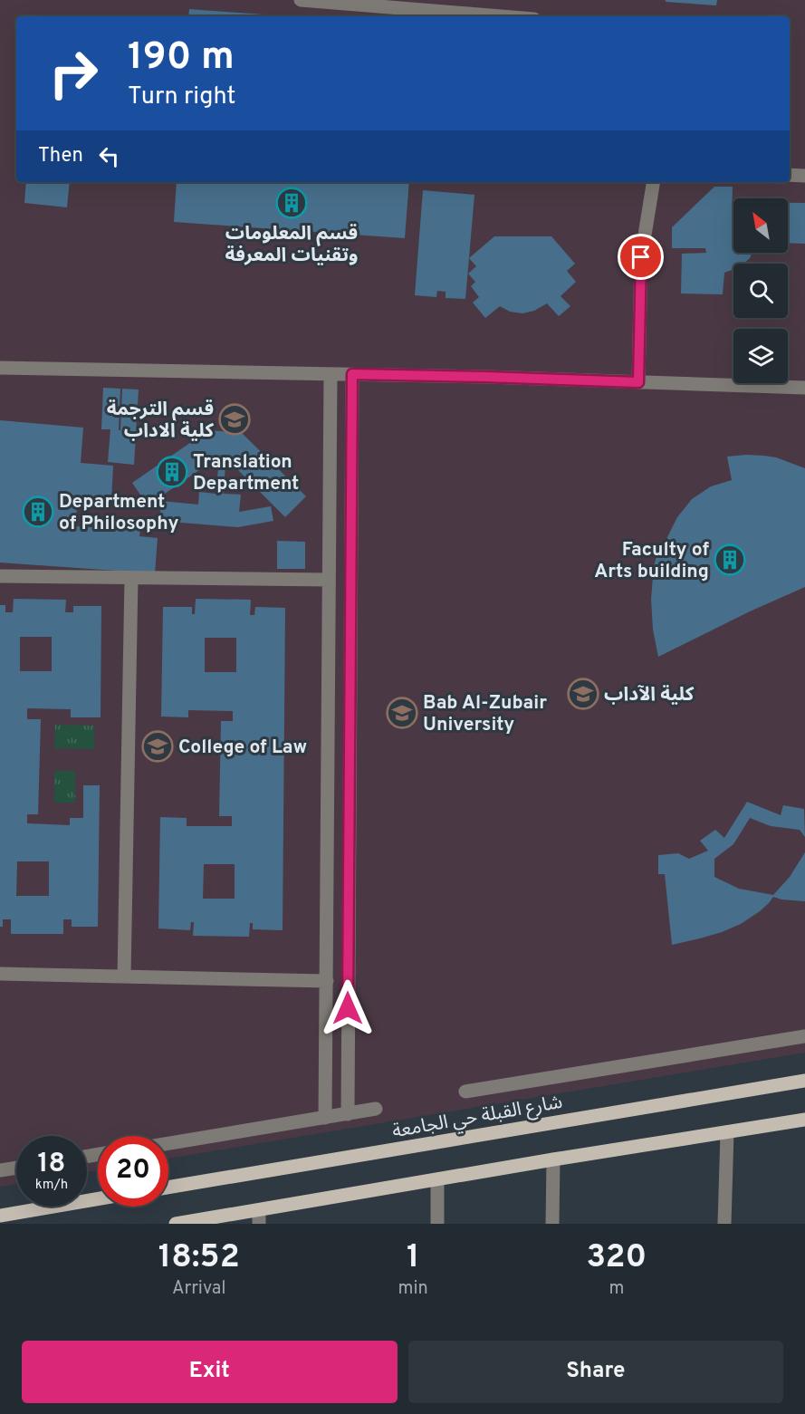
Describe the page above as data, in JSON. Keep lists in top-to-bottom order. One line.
{"streets":{"main road":["شارع القبلة حي الجامعة"]},"places":{"building":["قسم المعلومات وتقنيات المعرفة","Translation Department","Department of Philosophy","Faculty of Arts building"],"school or university":["قسم الترجمة كلية الاداب","كلية الآداب","Bab Al-Zubair University","College of Law"]},"north":"top left","page":{"turn":["190 m","Turn right"],"then":"Then","speed":"18 km/h","limit":"20","eta":["18:52","Arrival","1","min","320","m"],"buttons":["Exit","Share"]}}
